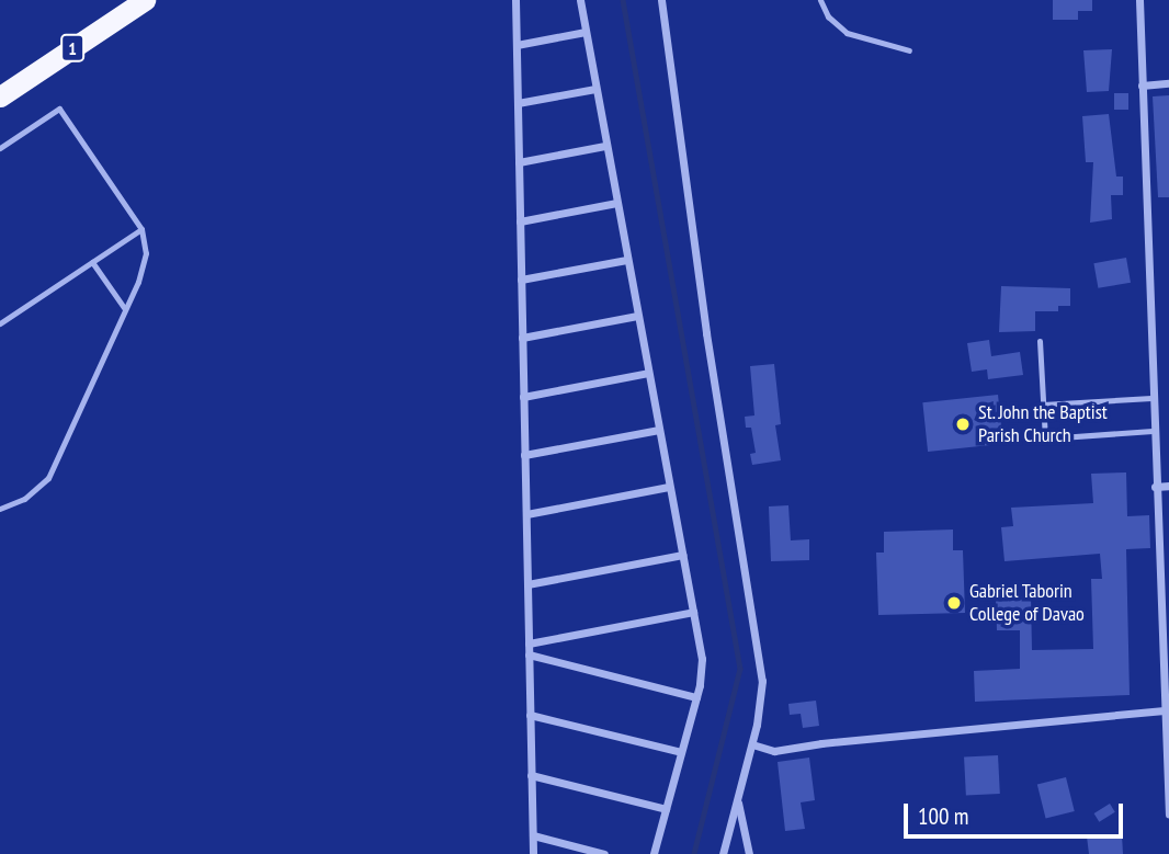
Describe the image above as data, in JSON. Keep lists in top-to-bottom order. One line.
{"streets":{"highway":["1"]},"places":["St. John the Baptist Parish Church","Gabriel Taborin College of Davao"],"scale_bar":"100 m"}
